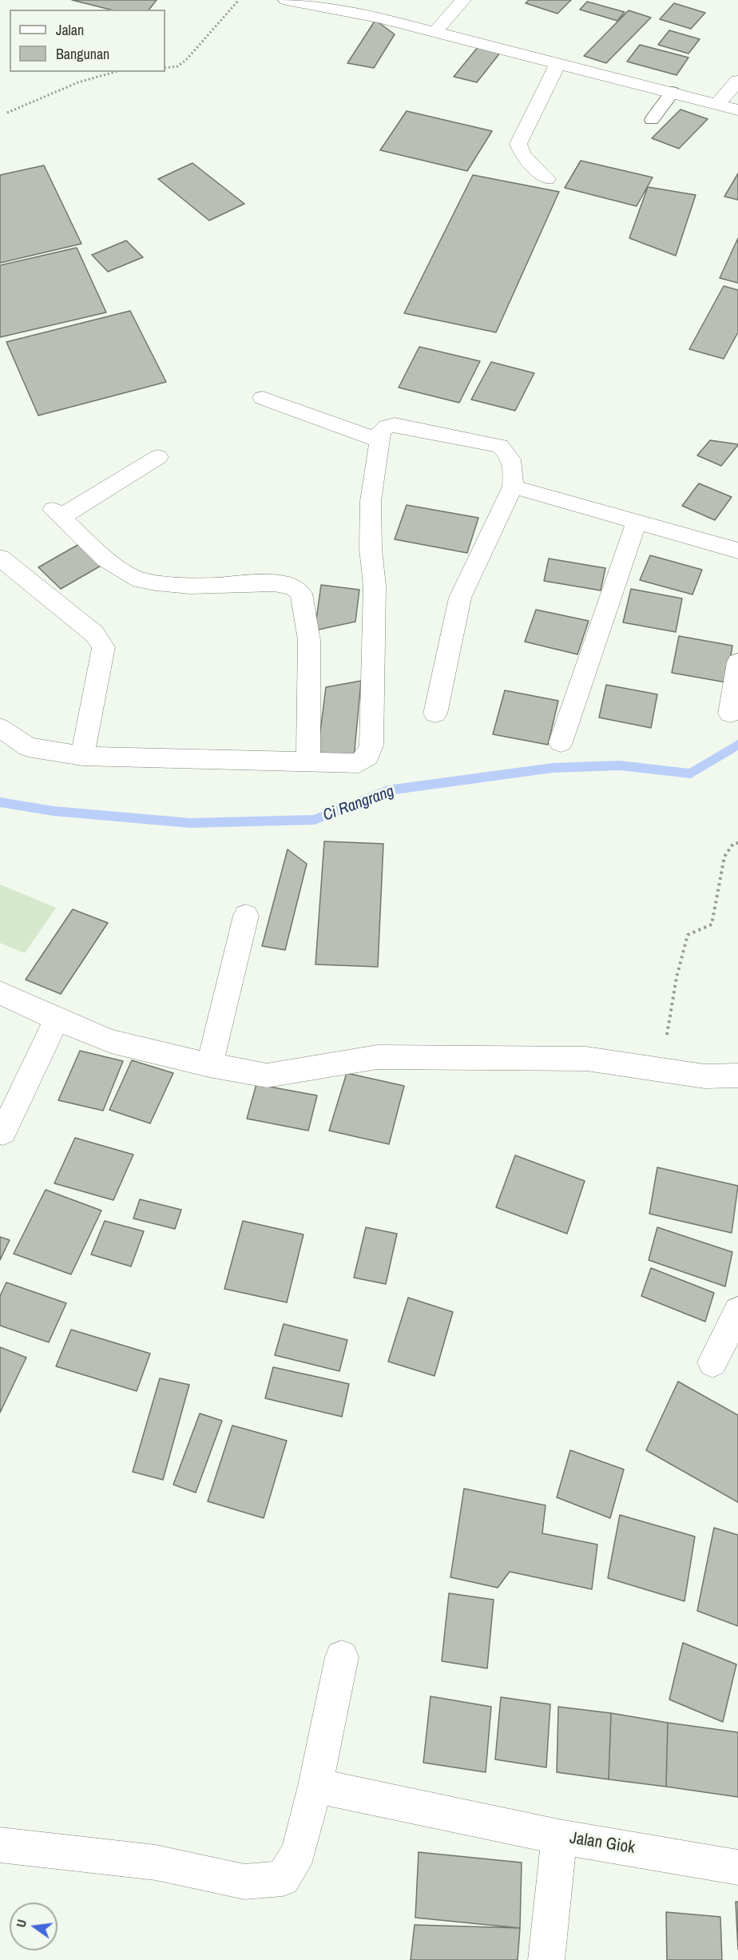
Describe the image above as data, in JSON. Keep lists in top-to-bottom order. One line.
{"streets":{"street":["Jalan Giok"]},"water":["Ci Rangrang"],"legend":["Jalan","Bangunan"],"north":"left"}
